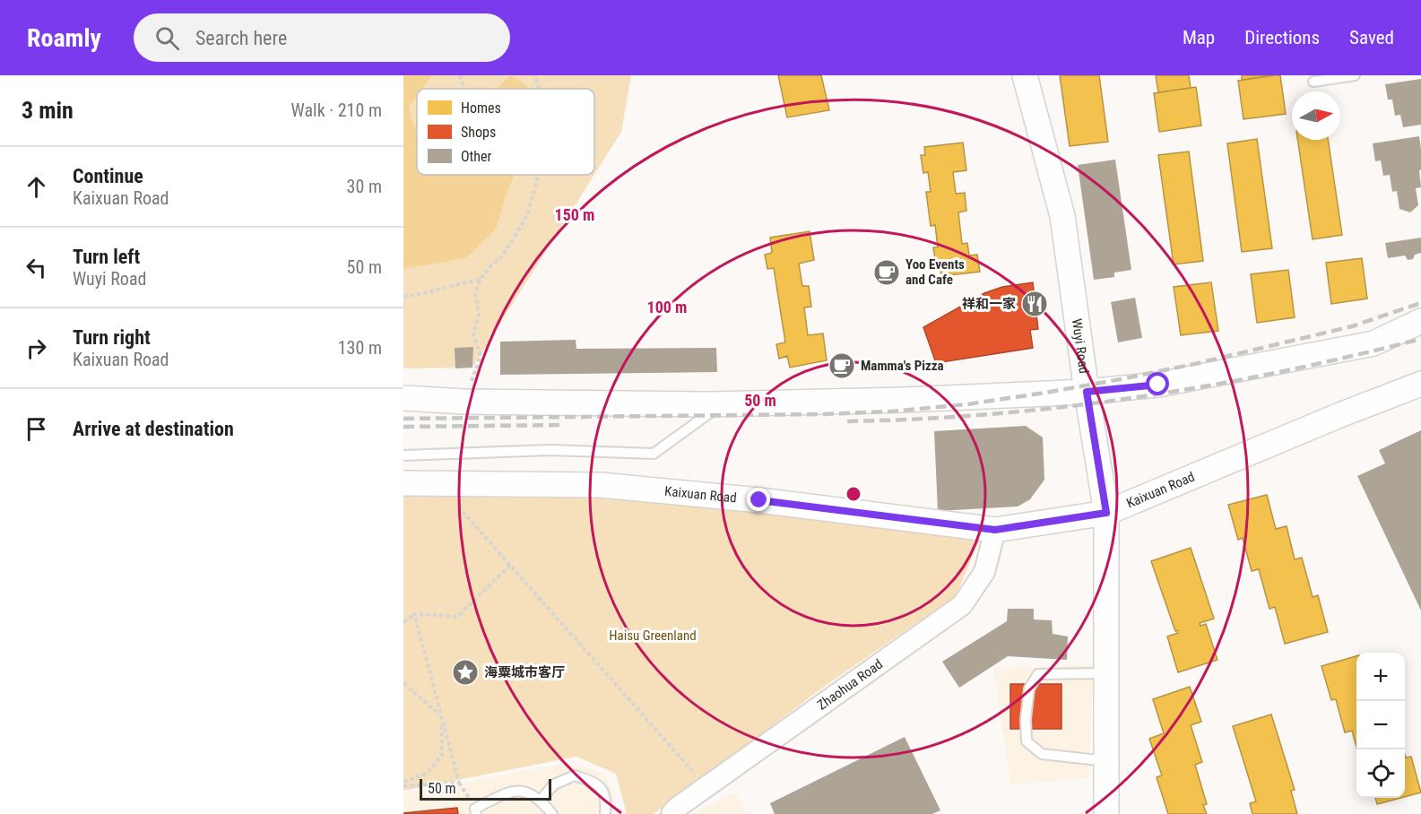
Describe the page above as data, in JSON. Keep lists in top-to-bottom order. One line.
{"streets":{"street":["Wuyi Road","Kaixuan Road","Zhaohua Road"]},"crossings":[["Wuyi Road","Kaixuan Road"],["Kaixuan Road","Zhaohua Road"]],"parks":["Haisu Greenland"],"places":{"cafe":["Yoo Events and Cafe","Mamma's Pizza"],"restaurant":["祥和一家"],"place":["海粟城市客厅"]},"legend":["Homes","Shops","Other"],"scale_bar":"50 m","north":"right","page":{"header":"Roamly","search":"Search here","nav":["Map","Directions","Saved"],"heading":["3 min","Walk · 210 m"],"list":[["Continue","Kaixuan Road","30 m"],["Turn left","Wuyi Road","50 m"],["Turn right","Kaixuan Road","130 m"],"Arrive at destination"],"map_buttons":["+","−"],"scale":"50 m"},"rings":["150 m","100 m","50 m"]}
